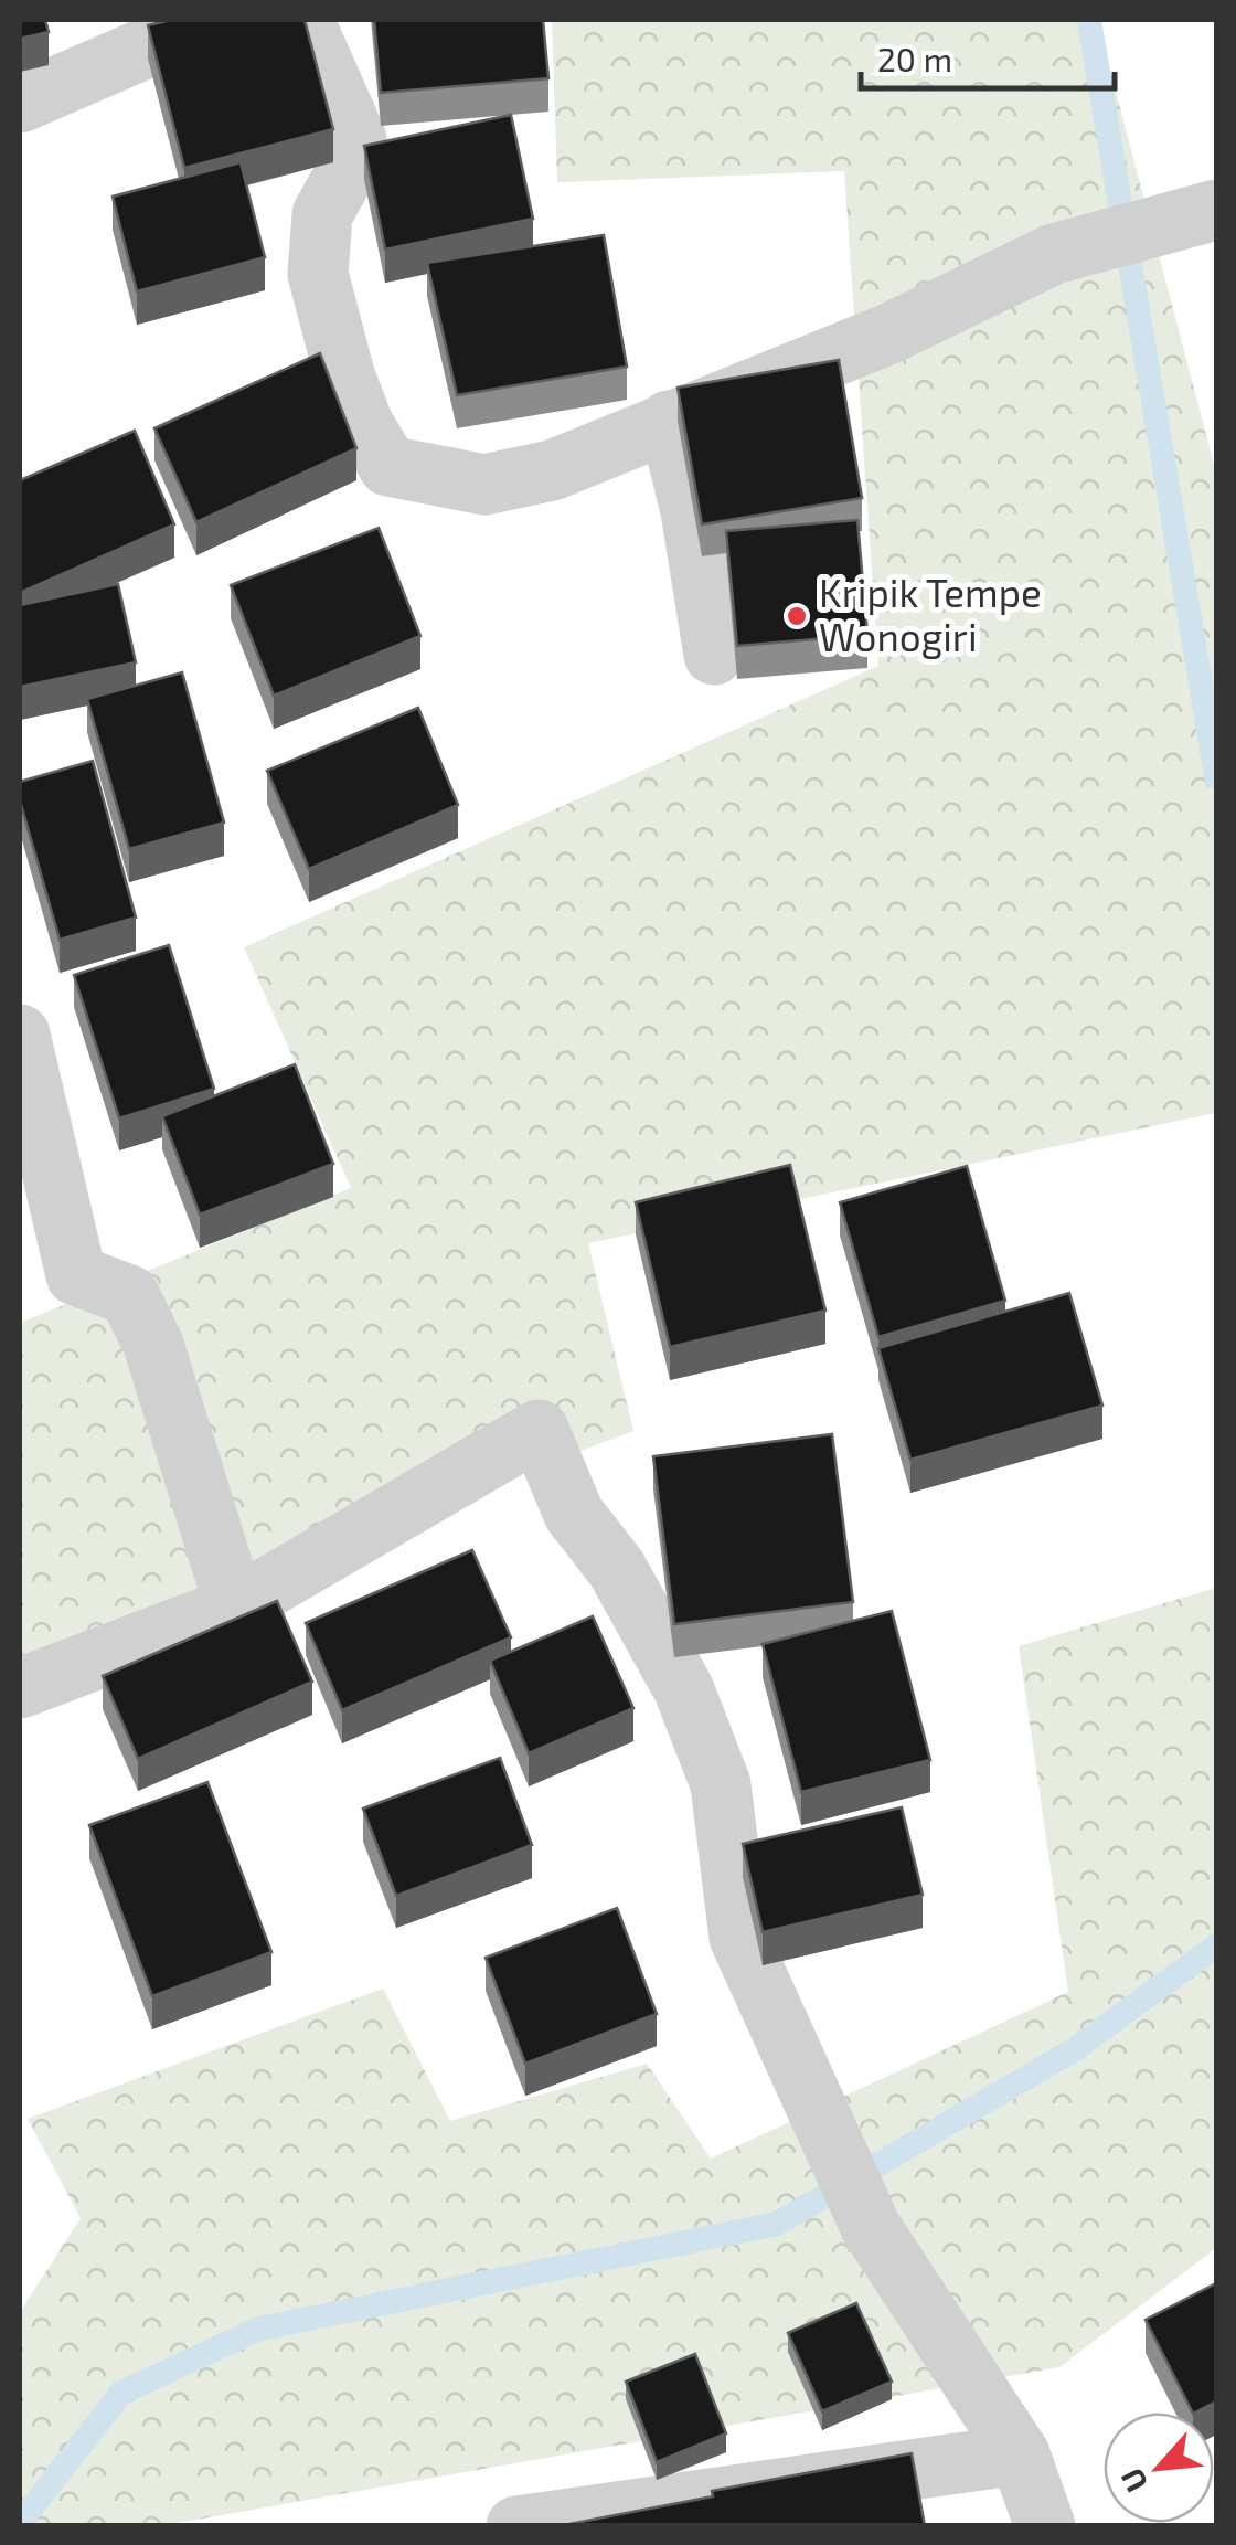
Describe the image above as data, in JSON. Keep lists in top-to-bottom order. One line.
{"places":["Kripik Tempe Wonogiri"],"scale_bar":"20 m","north":"bottom left"}
